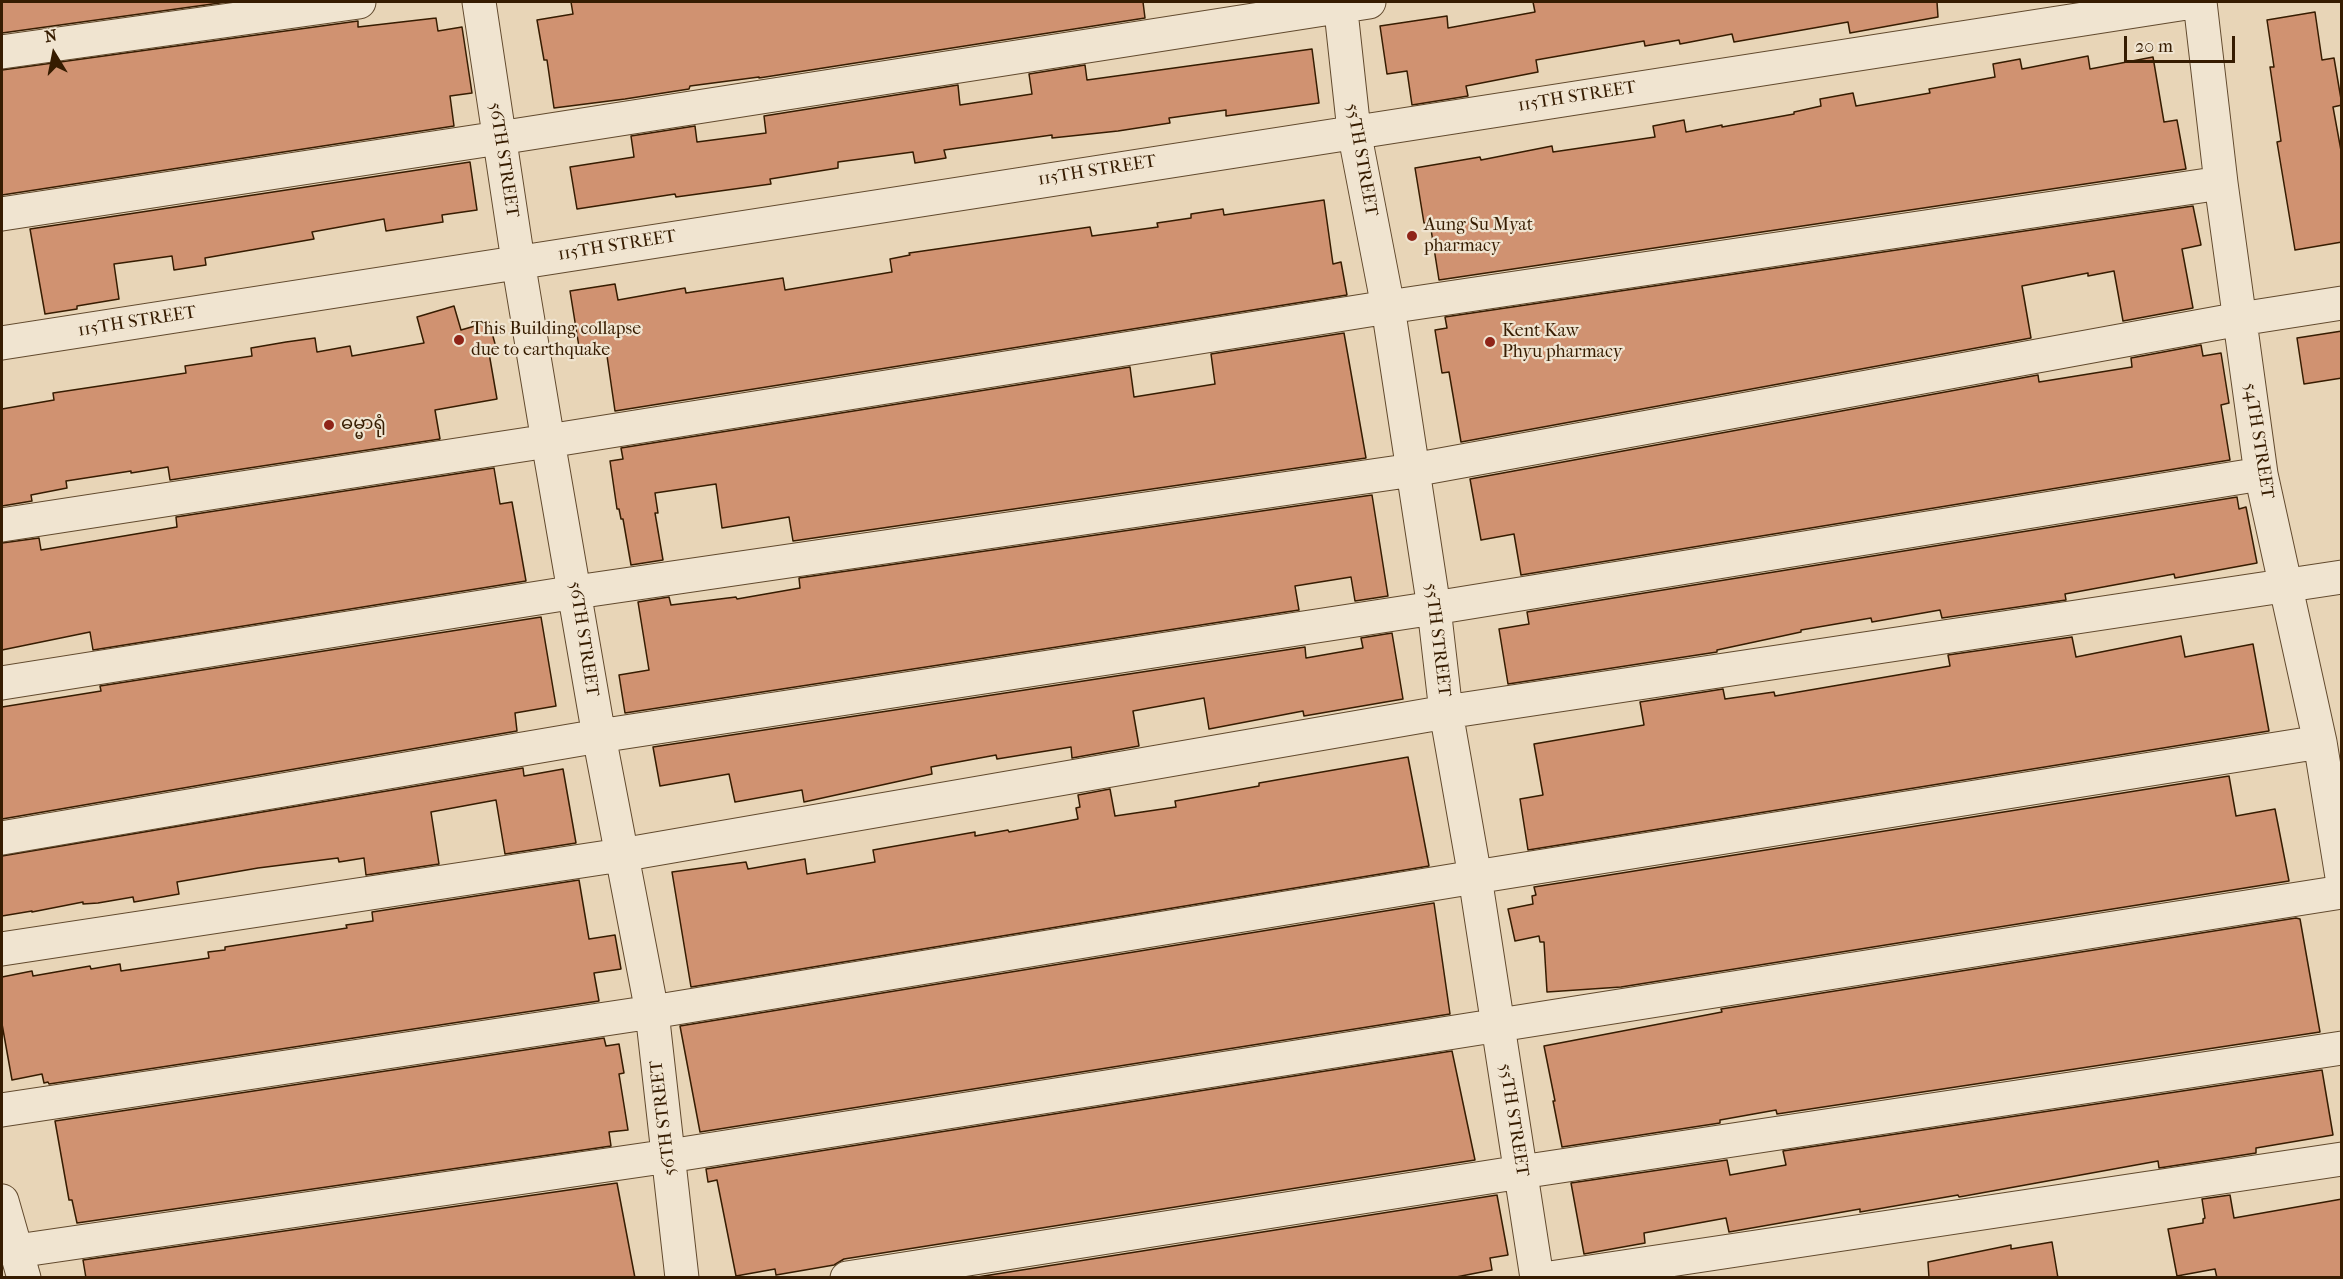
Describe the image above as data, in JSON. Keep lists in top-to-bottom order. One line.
{"streets":{"street":["115TH STREET","56TH STREET","55TH STREET","54TH STREET"]},"crossings":[["115TH STREET","56TH STREET"],["115TH STREET","55TH STREET"]],"places":["Aung Su Myat pharmacy","This Building collapse due to earthquake","Kent Kaw Phyu pharmacy","ဓမ္မာရုံ"],"scale_bar":"20 m","north":"top"}
